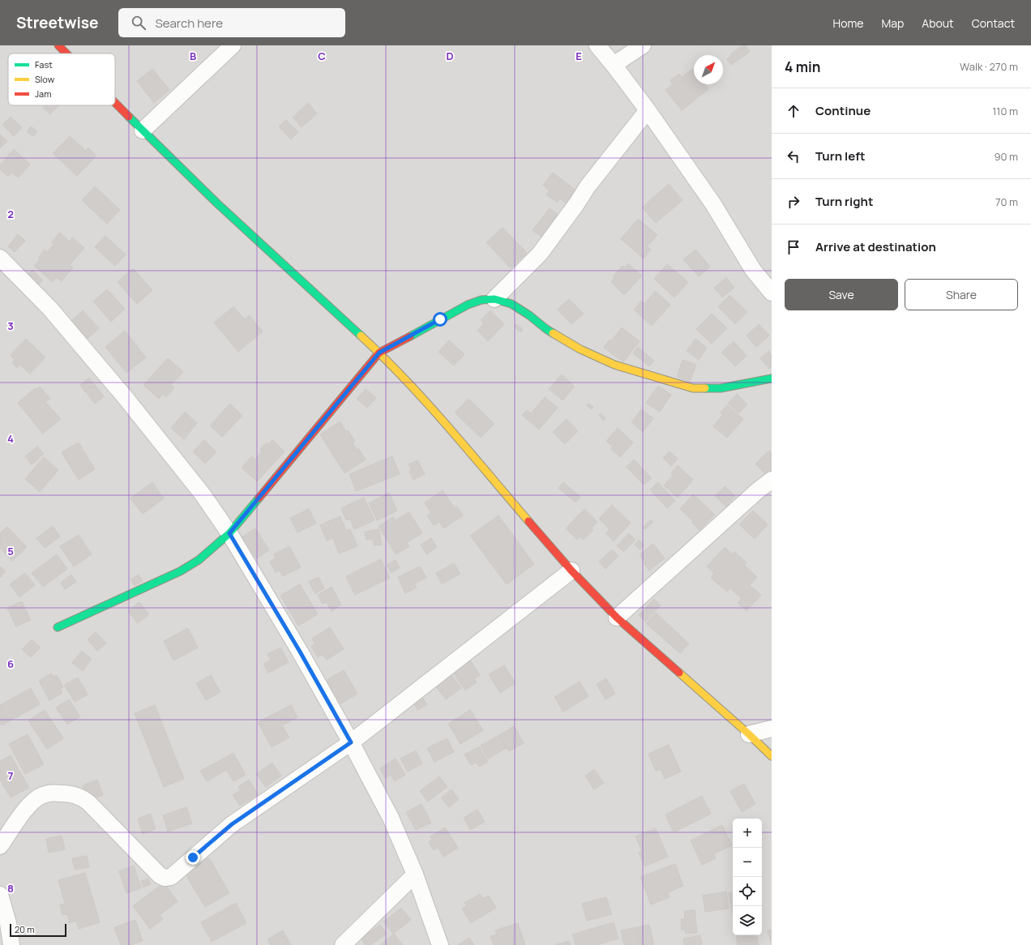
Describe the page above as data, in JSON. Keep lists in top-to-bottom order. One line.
{"legend":["Fast","Slow","Jam"],"scale_bar":"20 m","north":"top right","page":{"header":"Streetwise","search":"Search here","nav":["Home","Map","About","Contact"],"heading":["4 min","Walk · 270 m"],"list":[["Continue","110 m"],["Turn left","90 m"],["Turn right","70 m"],"Arrive at destination"],"buttons":["Save","Share"],"map_buttons":["+","−"],"scale":"20 m"},"grid":{"columns":["B","C","D","E"],"rows":["2","3","4","5","6","7","8"]}}
